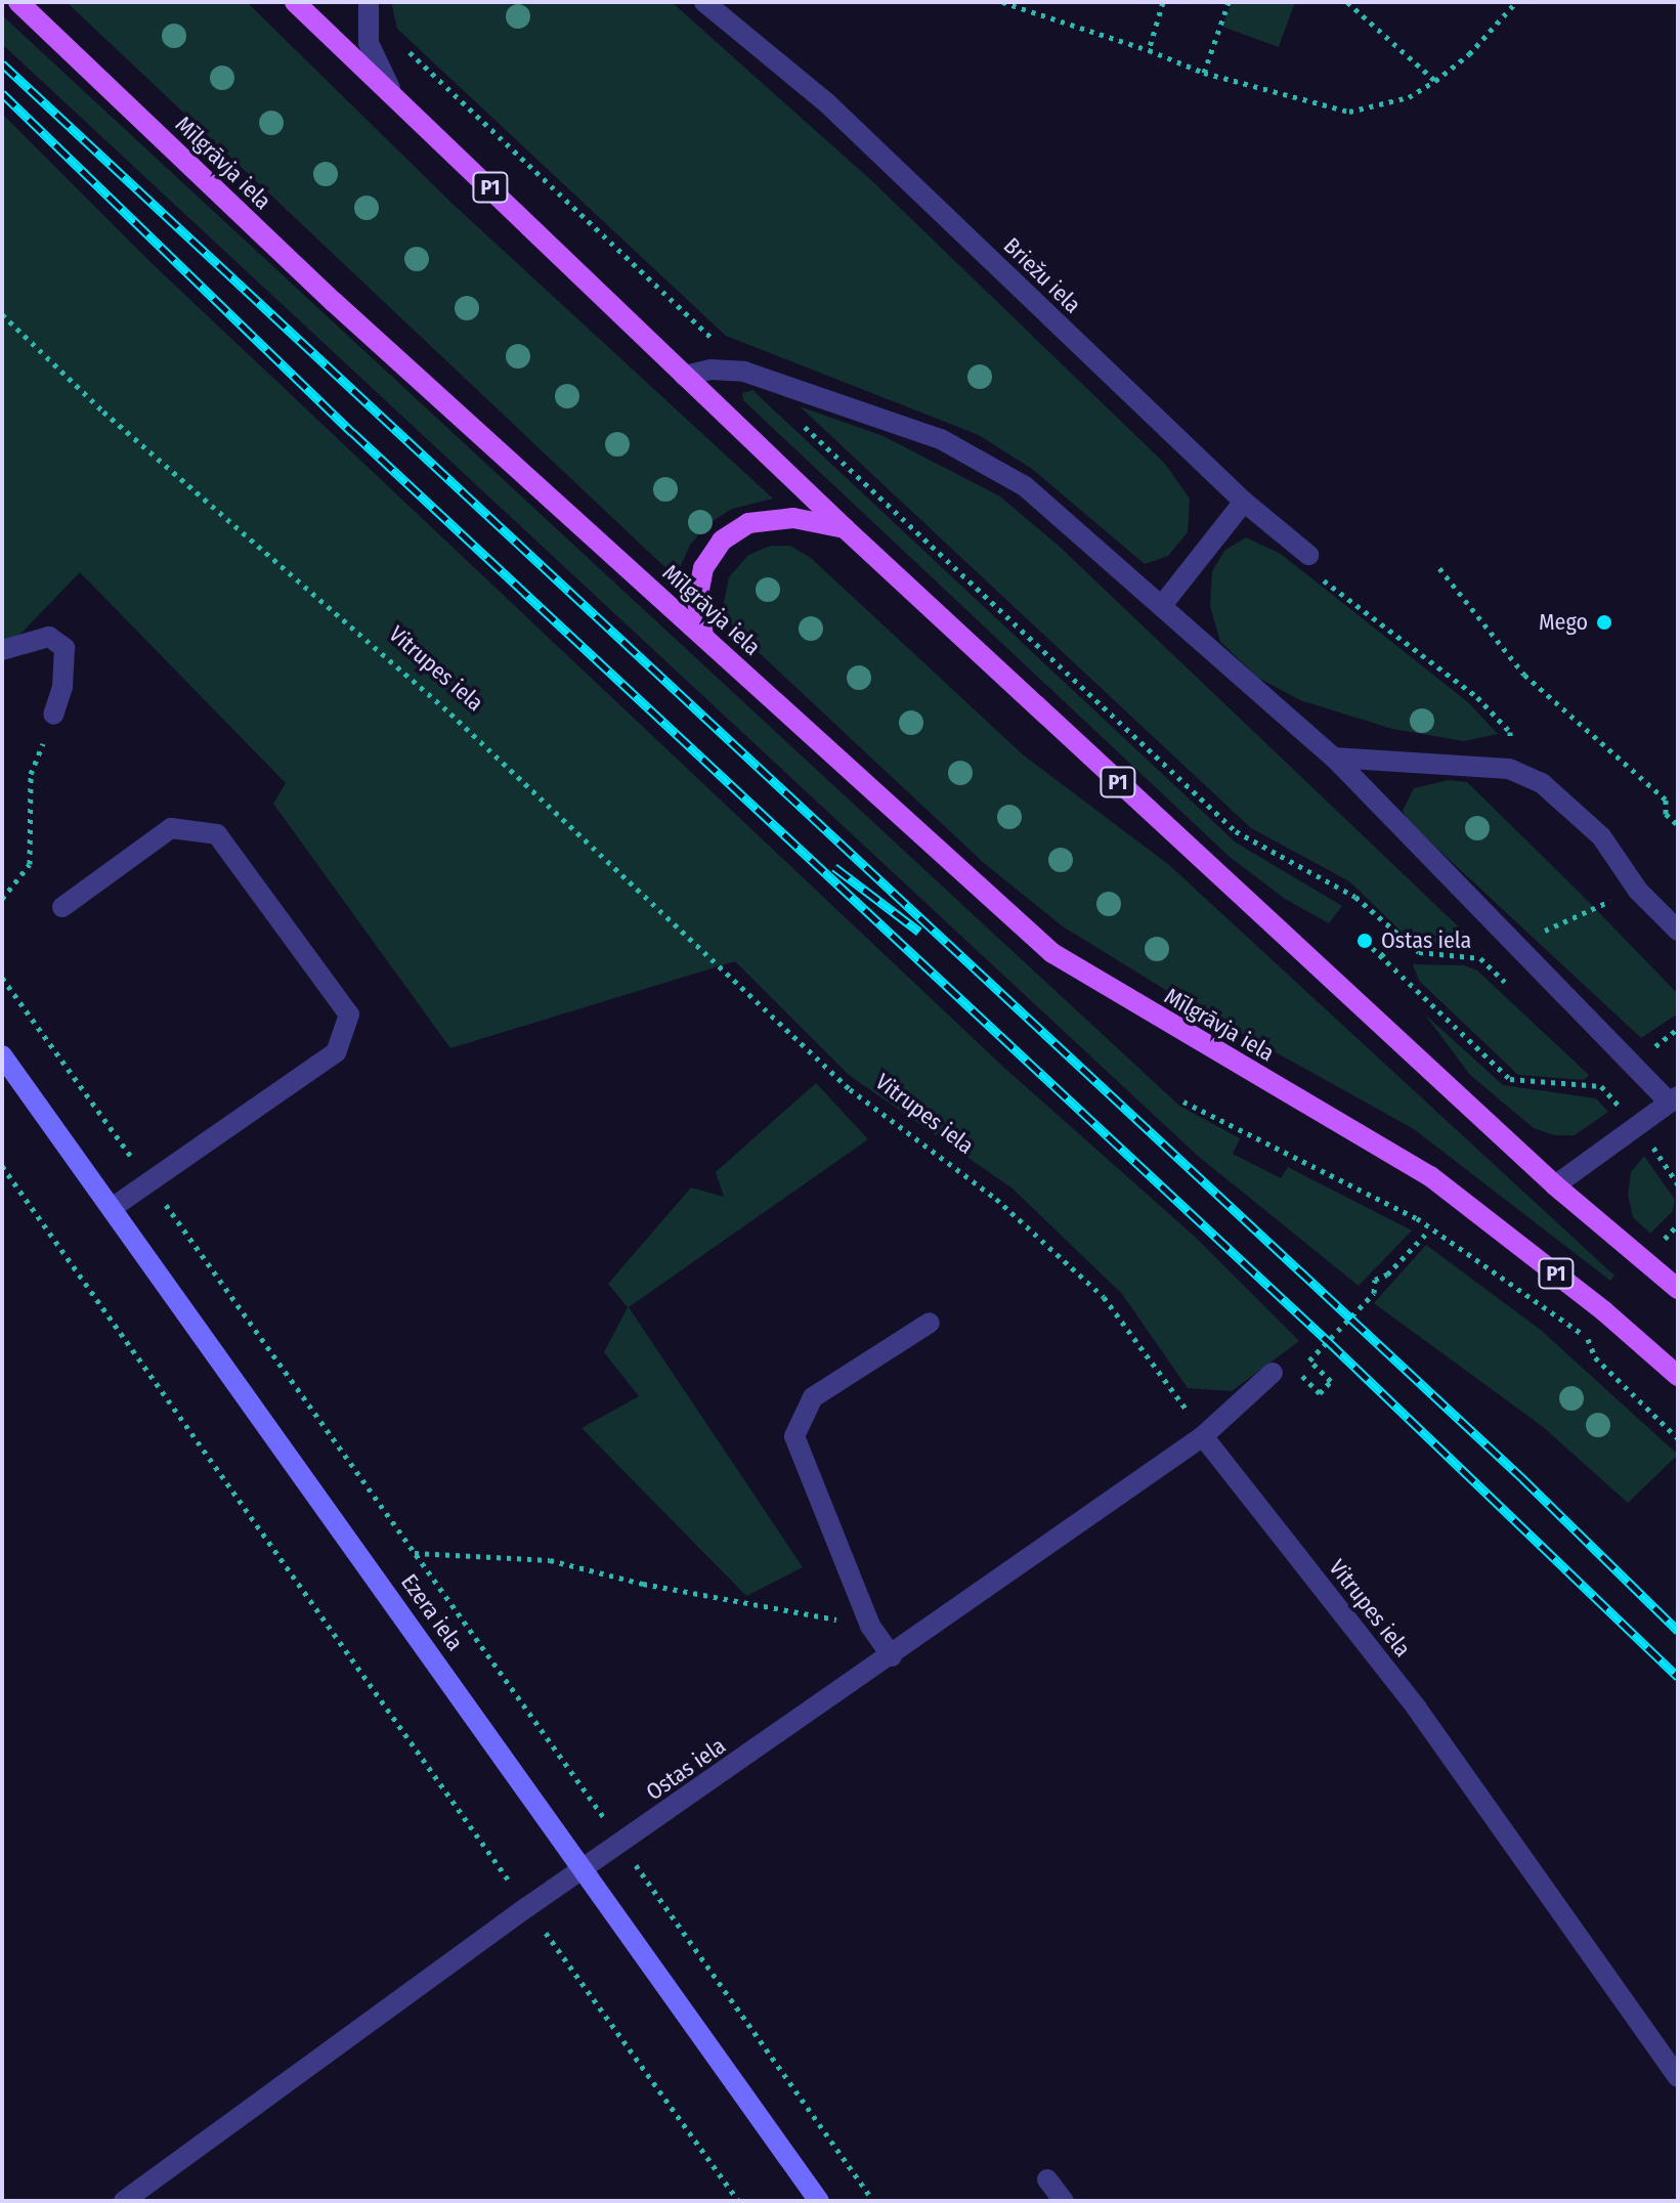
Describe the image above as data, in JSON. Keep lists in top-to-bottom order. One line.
{"streets":{"main road":["Mīlgrāvja iela","P1"],"street":["Briežu iela","Vitrupes iela","Ezera iela","Ostas iela"]},"crossings":[["Vitrupes iela","Ostas iela"],["Ezera iela","Ostas iela"]],"places":["Mego","Ostas iela"]}
